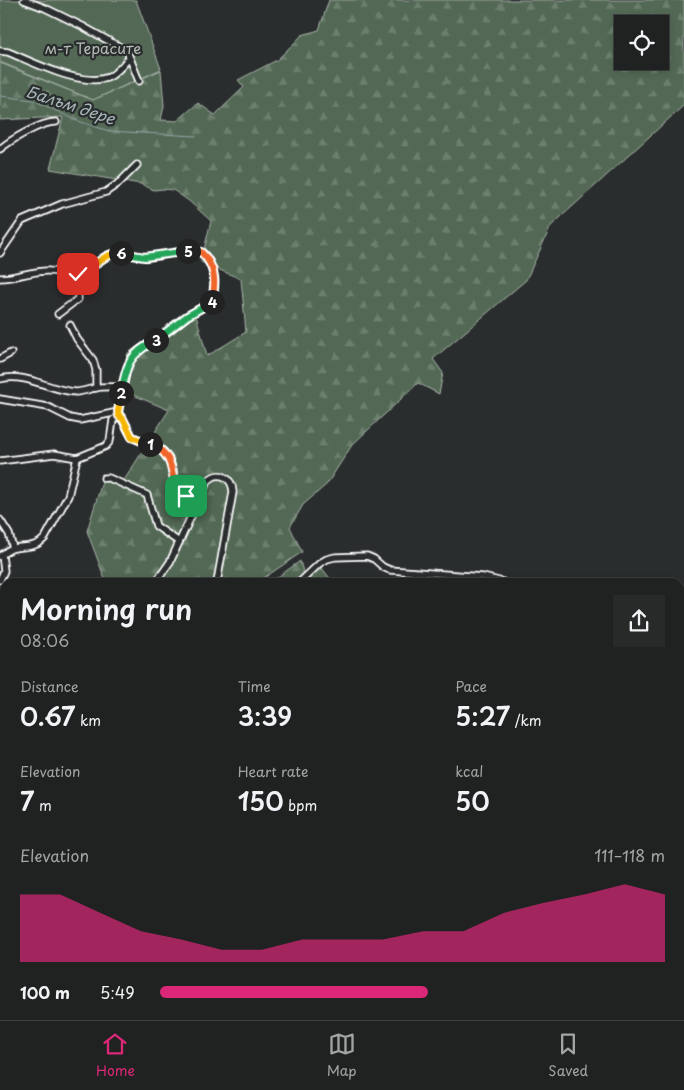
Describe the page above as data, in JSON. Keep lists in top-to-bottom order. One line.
{"water":["Балъм дере"],"parks":["м-т Терасите"],"page":{"pins":["5","6","4","3","2","1"],"heading":["Morning run","08:06"],"stats":[["Distance","0.67 km"],["Time","3:39"],["Pace","5:27 /km"],["Elevation","7 m"],["Heart rate","150 bpm"],["kcal","50"]],"chart":["Elevation","111–118 m"],"list":[{"name":"100 m","note":"5:49"}],"tabs":["Home","Map","Saved"]}}
